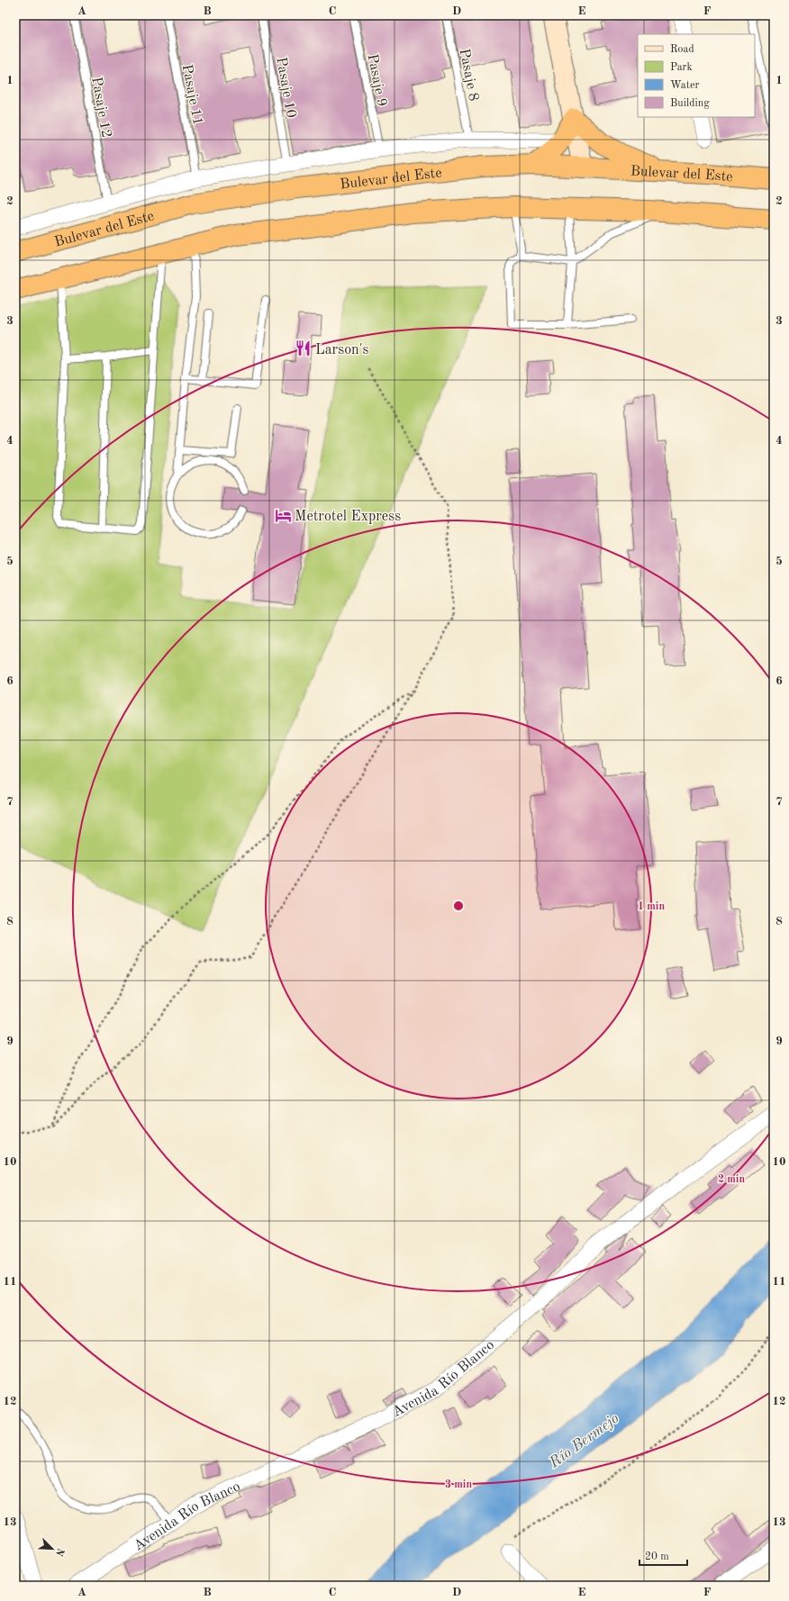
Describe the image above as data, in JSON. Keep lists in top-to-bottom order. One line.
{"streets":{"highway":["Bulevar del Este"],"street":["Avenida Río Blanco"],"lane":["Pasaje 8","Pasaje 9","Pasaje 10","Pasaje 11","Pasaje 12"]},"water":["Río Bermejo"],"places":{"restaurant":["Larson's"],"hotel":["Metrotel Express"]},"legend":["Road","Park","Water","Building"],"scale_bar":"20 m","north":"bottom right","grid":{"columns":["A","B","C","D","E","F"],"rows":["1","2","3","4","5","6","7","8","9","10","11","12","13"]},"rings":["1 min","2 min","3 min"]}
